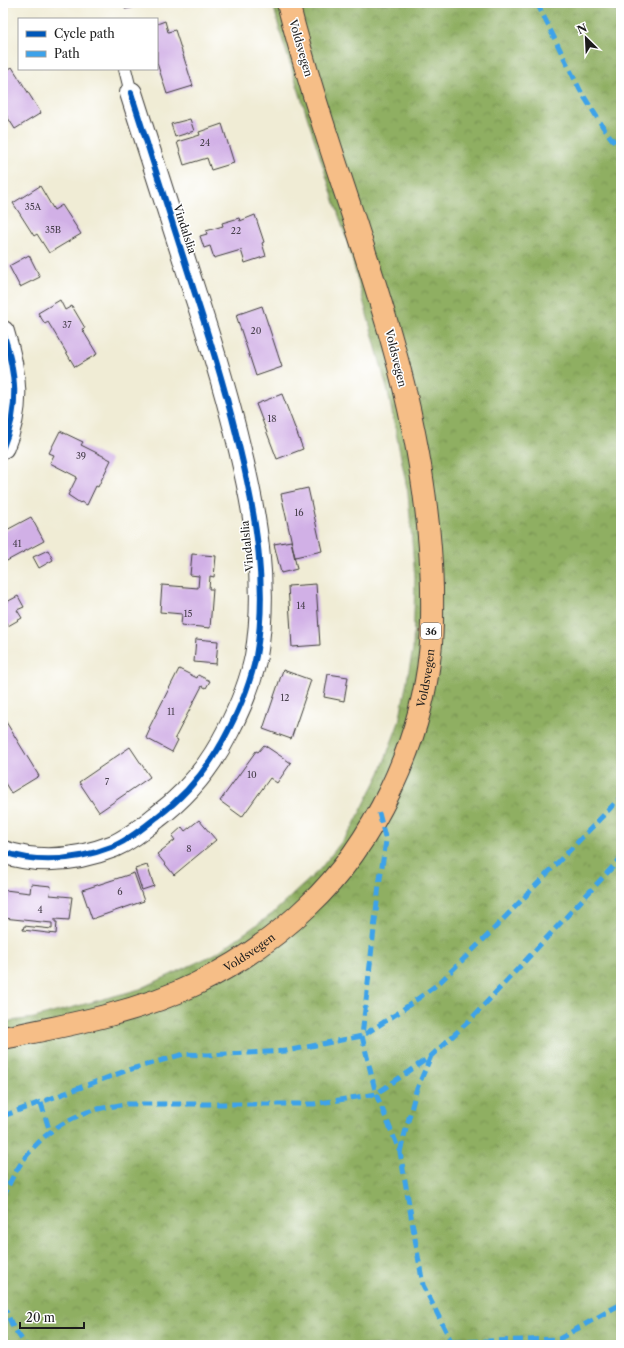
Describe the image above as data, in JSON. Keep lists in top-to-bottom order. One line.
{"streets":{"highway":["Voldsvegen","36"],"street":["Vindalslia"]},"house_numbers":["24","35A","35B","22","37","20","18","39","16","41","14","15","12","11","10","7","8","6","4"],"legend":["Cycle path","Path"],"scale_bar":"20 m","north":"top left"}
